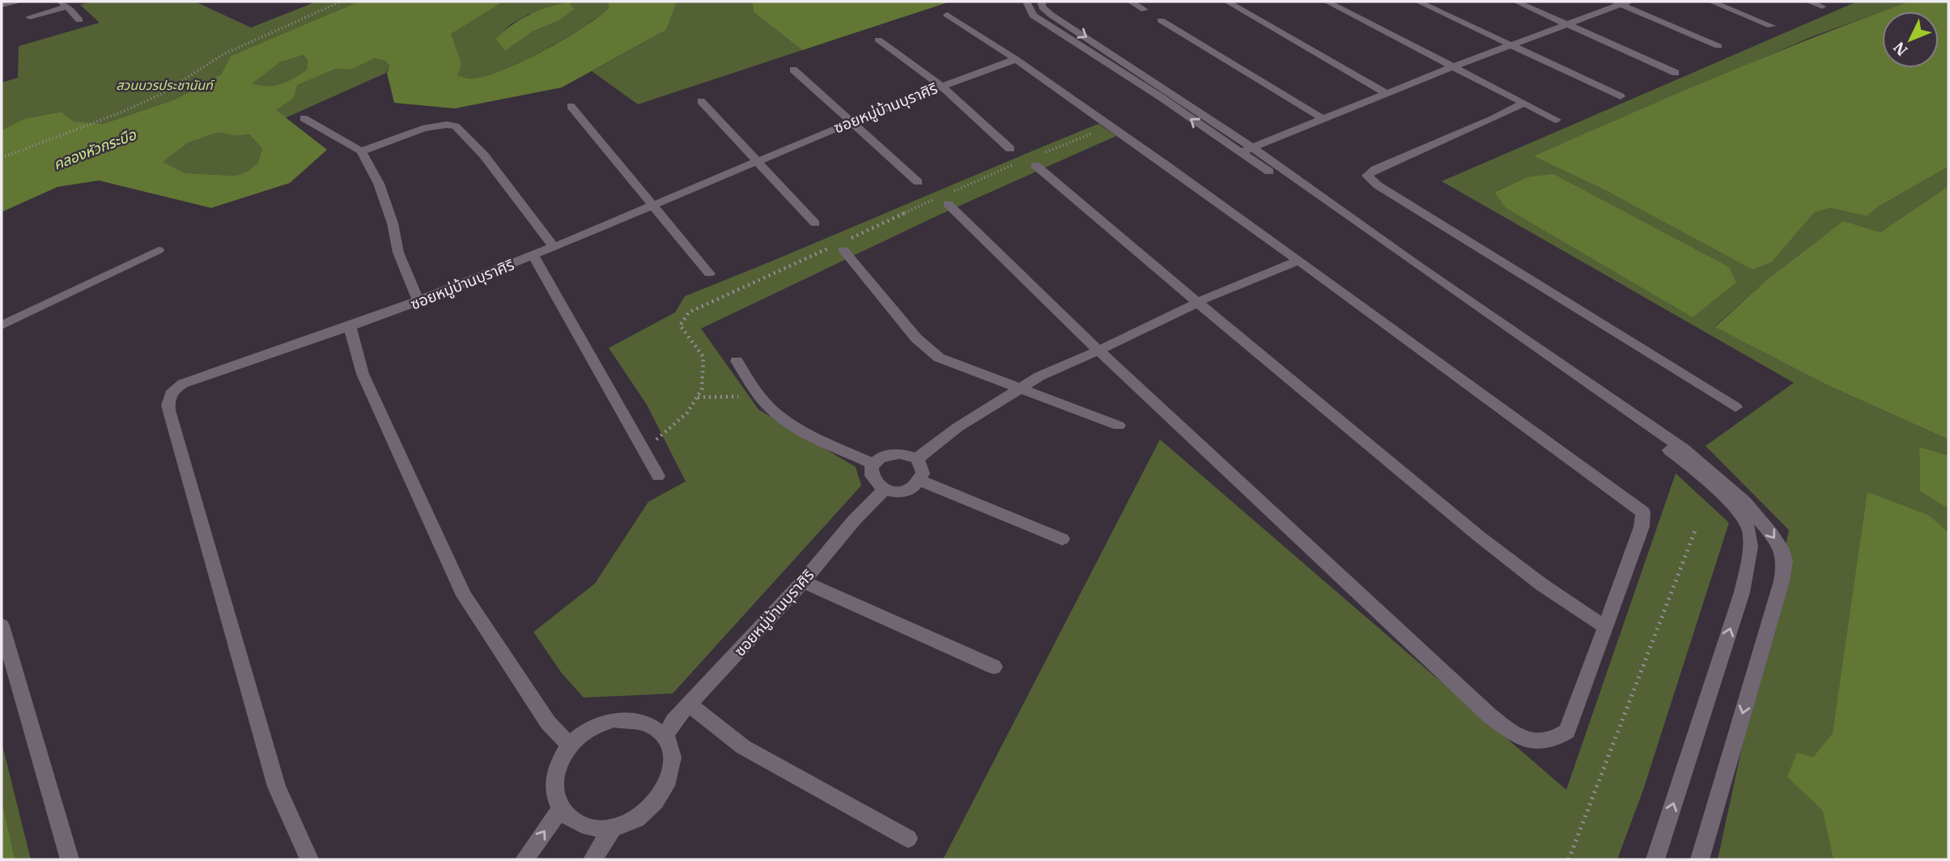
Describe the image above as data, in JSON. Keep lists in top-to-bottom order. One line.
{"streets":{"street":["ซอยหมู่บ้านบุราศิริ"]},"water":["คลองหัวกระบือ"],"parks":["สวนบวรประชานันท์"],"north":"bottom left"}
